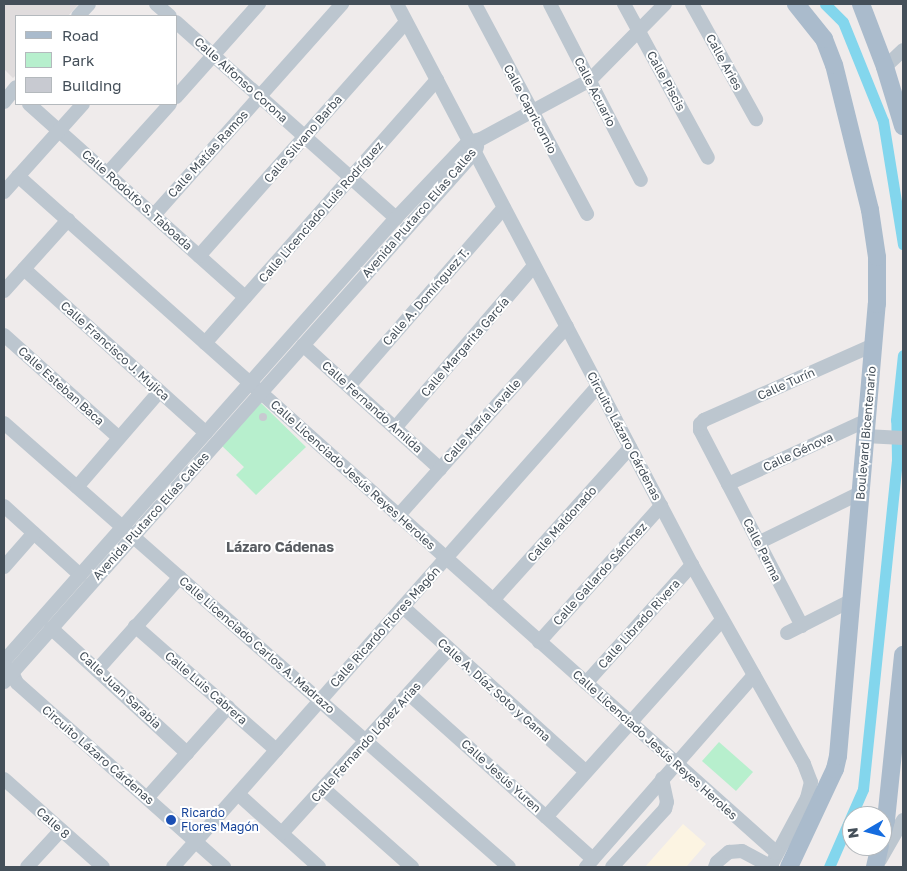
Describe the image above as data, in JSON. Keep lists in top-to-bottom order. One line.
{"streets":{"main road":["Boulevard Bicentenario"],"street":["Calle Aries","Calle Alfonso Corona","Calle Piscis","Calle Acuario","Calle Capricornio","Calle Silvano Barba","Calle Matías Ramos","Calle Rodolfo S. Taboada","Calle Licenciado Luis Rodríguez","Avenida Plutarco Elías Calles","Calle A. Domínguez T.","Calle Margarita García","Calle Francisco J. Mujica","Calle Turín","Calle Esteban Baca","Calle Fernando Amilda","Calle María Lavalle","Circuito Lázaro Cárdenas","Calle Génova","Calle Licenciado Jesús Reyes Heroles","Calle Maldonado","Calle Parma","Calle Gallardo Sánchez","Calle Librado Rivera","Calle Ricardo Flores Magón","Calle Licenciado Carlos A. Madrazo","Calle Luis Cabrera","Calle Juan Sarabia","Calle A. Díaz Soto y Gama","Calle Fernando López Arias","Calle Jesús Yuren","Calle 8"]},"crossings":[["Calle Alfonso Corona","Calle Silvano Barba"],["Calle Alfonso Corona","Calle Matías Ramos"],["Calle Alfonso Corona","Calle Licenciado Luis Rodríguez"],["Calle Alfonso Corona","Avenida Plutarco Elías Calles"],["Calle Silvano Barba","Calle Rodolfo S. Taboada"],["Calle Silvano Barba","Circuito Lázaro Cárdenas"],["Calle Matías Ramos","Calle Rodolfo S. Taboada"],["Calle Rodolfo S. Taboada","Calle Licenciado Luis Rodríguez"],["Calle Licenciado Luis Rodríguez","Circuito Lázaro Cárdenas"],["Calle Licenciado Luis Rodríguez","Calle Licenciado Jesús Reyes Heroles"],["Avenida Plutarco Elías Calles","Calle Francisco J. Mujica"],["Avenida Plutarco Elías Calles","Calle Fernando Amilda"],["Avenida Plutarco Elías Calles","Circuito Lázaro Cárdenas"],["Avenida Plutarco Elías Calles","Calle Licenciado Jesús Reyes Heroles"],["Avenida Plutarco Elías Calles","Calle Licenciado Carlos A. Madrazo"],["Avenida Plutarco Elías Calles","Calle Juan Sarabia"],["Calle A. Domínguez T.","Calle Fernando Amilda"],["Calle A. Domínguez T.","Circuito Lázaro Cárdenas"],["Calle Margarita García","Calle Fernando Amilda"],["Calle Margarita García","Circuito Lázaro Cárdenas"],["Calle Turín","Boulevard Bicentenario"],["Calle Turín","Calle Parma"],["Calle Fernando Amilda","Calle María Lavalle"],["Calle María Lavalle","Circuito Lázaro Cárdenas"],["Calle María Lavalle","Calle Licenciado Jesús Reyes Heroles"],["Boulevard Bicentenario","Calle Génova"],["Circuito Lázaro Cárdenas","Calle Licenciado Jesús Reyes Heroles"],["Circuito Lázaro Cárdenas","Calle Maldonado"],["Circuito Lázaro Cárdenas","Calle Gallardo Sánchez"],["Circuito Lázaro Cárdenas","Calle Librado Rivera"],["Circuito Lázaro Cárdenas","Calle Ricardo Flores Magón"],["Calle Génova","Calle Parma"],["Calle Licenciado Jesús Reyes Heroles","Calle Maldonado"],["Calle Licenciado Jesús Reyes Heroles","Calle Gallardo Sánchez"],["Calle Licenciado Jesús Reyes Heroles","Calle Librado Rivera"],["Calle Licenciado Jesús Reyes Heroles","Calle Ricardo Flores Magón"],["Calle Ricardo Flores Magón","Calle Licenciado Carlos A. Madrazo"],["Calle Ricardo Flores Magón","Calle Luis Cabrera"],["Calle Ricardo Flores Magón","Calle A. Díaz Soto y Gama"],["Calle Licenciado Carlos A. Madrazo","Calle Fernando López Arias"],["Calle A. Díaz Soto y Gama","Calle Fernando López Arias"],["Calle Fernando López Arias","Calle Jesús Yuren"]],"districts":["Lázaro Cádenas"],"places":["Ricardo Flores Magón"],"legend":["Road","Park","Building"],"north":"left"}
